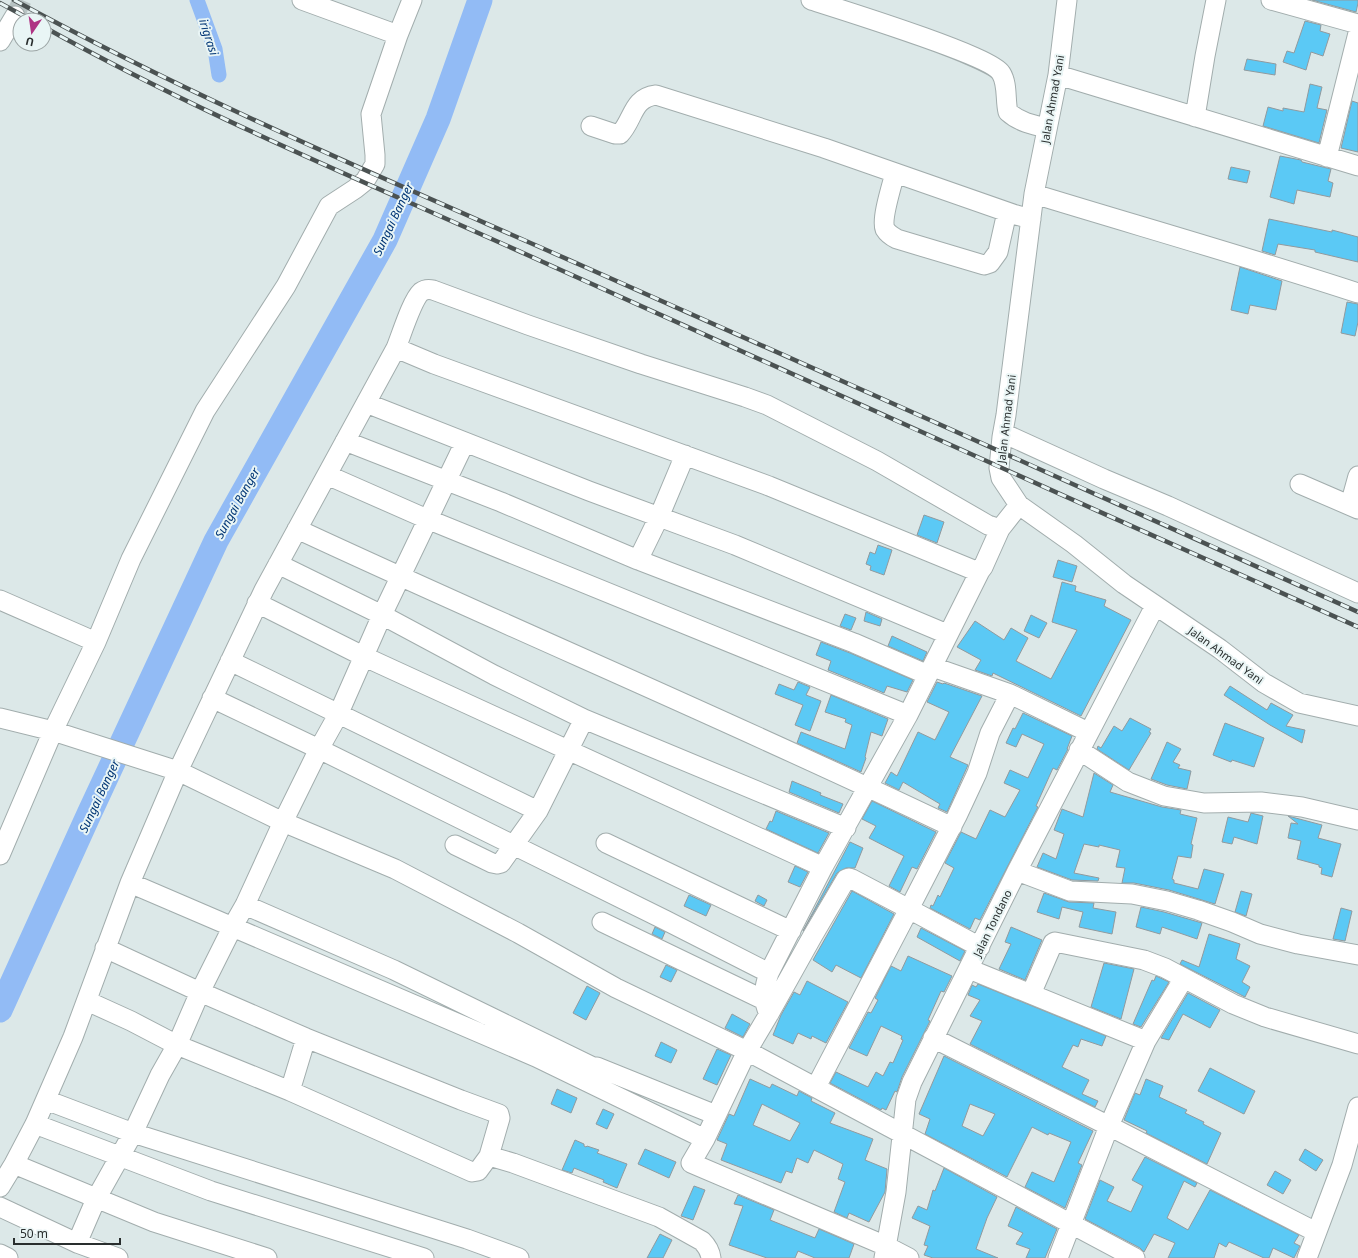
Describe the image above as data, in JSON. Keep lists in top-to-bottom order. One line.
{"streets":{"street":["Jalan Ahmad Yani","Jalan Tondano"]},"crossings":[["Jalan Ahmad Yani","Jalan Tondano"]],"water":["irigrasi","Sungai Banger"],"scale_bar":"50 m","north":"bottom"}
